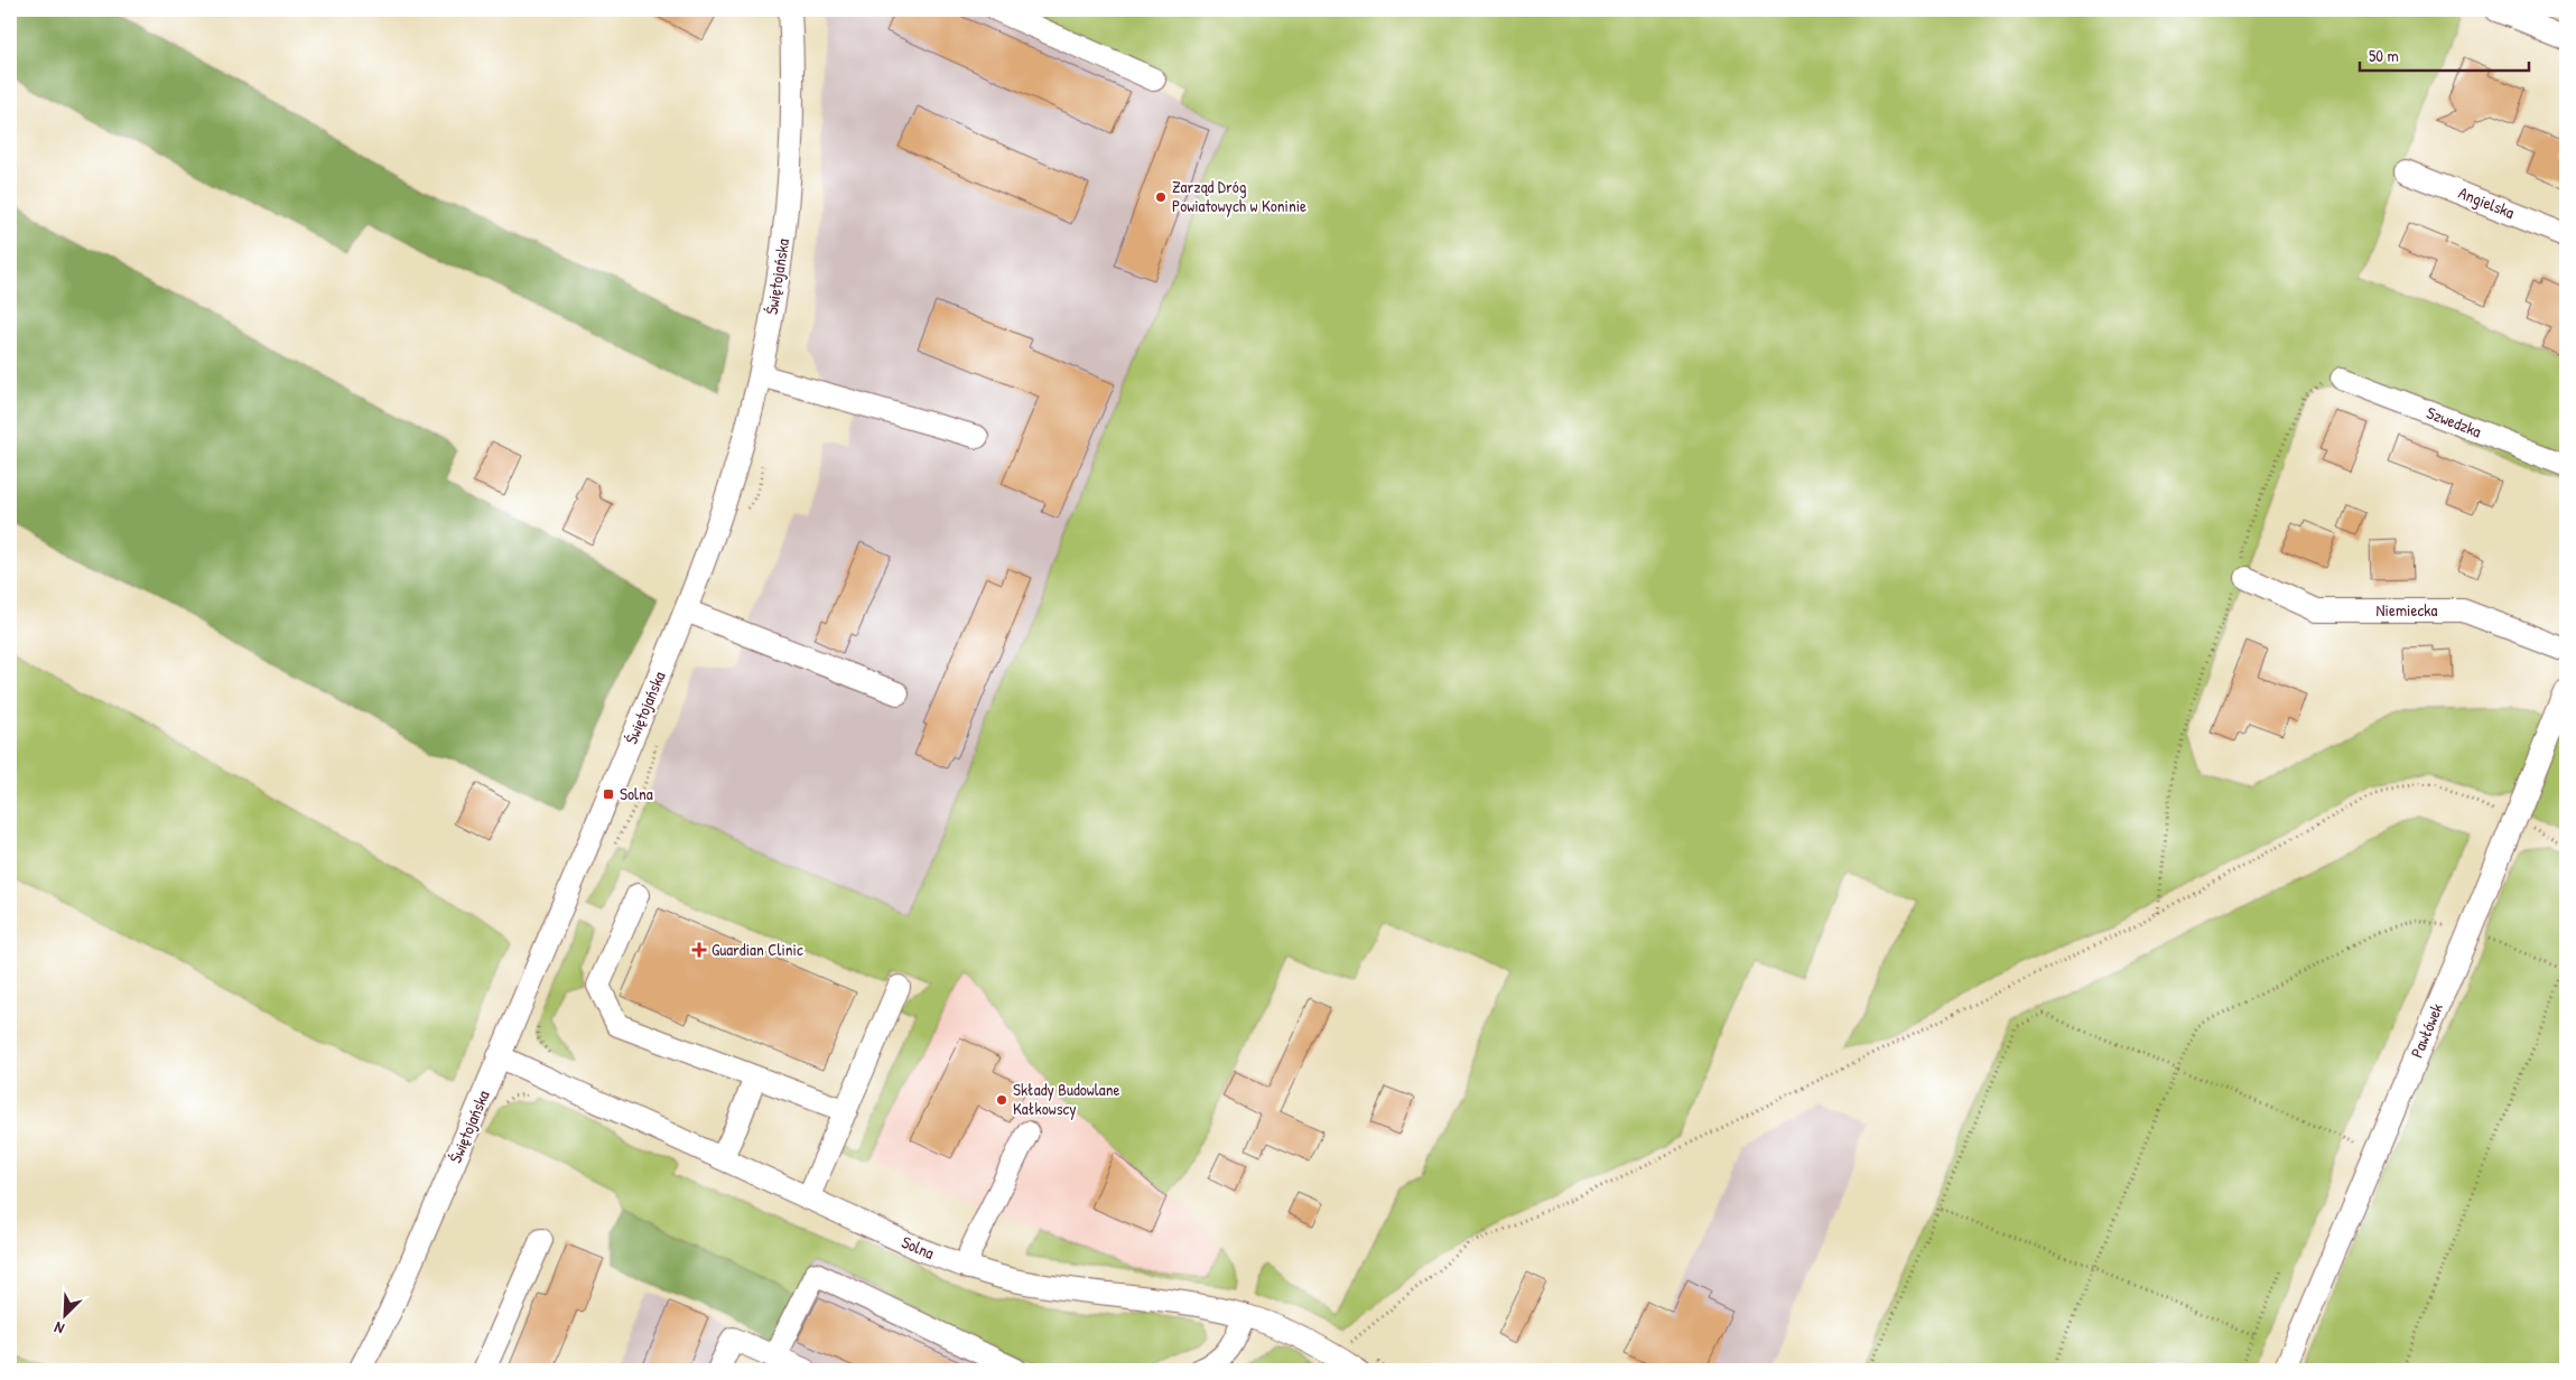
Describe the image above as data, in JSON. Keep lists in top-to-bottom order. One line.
{"streets":{"street":["Angielska","Świętojańska","Szwedzka","Niemiecka","Pawłówek","Solna"]},"crossings":[["Świętojańska","Solna"]],"places":{"other":["Zarząd Dróg Powiatowych w Koninie","Składy Budowlane Kałkowscy"],"transit":["Solna"],"health":["Guardian Clinic"]},"scale_bar":"50 m","north":"bottom left"}
